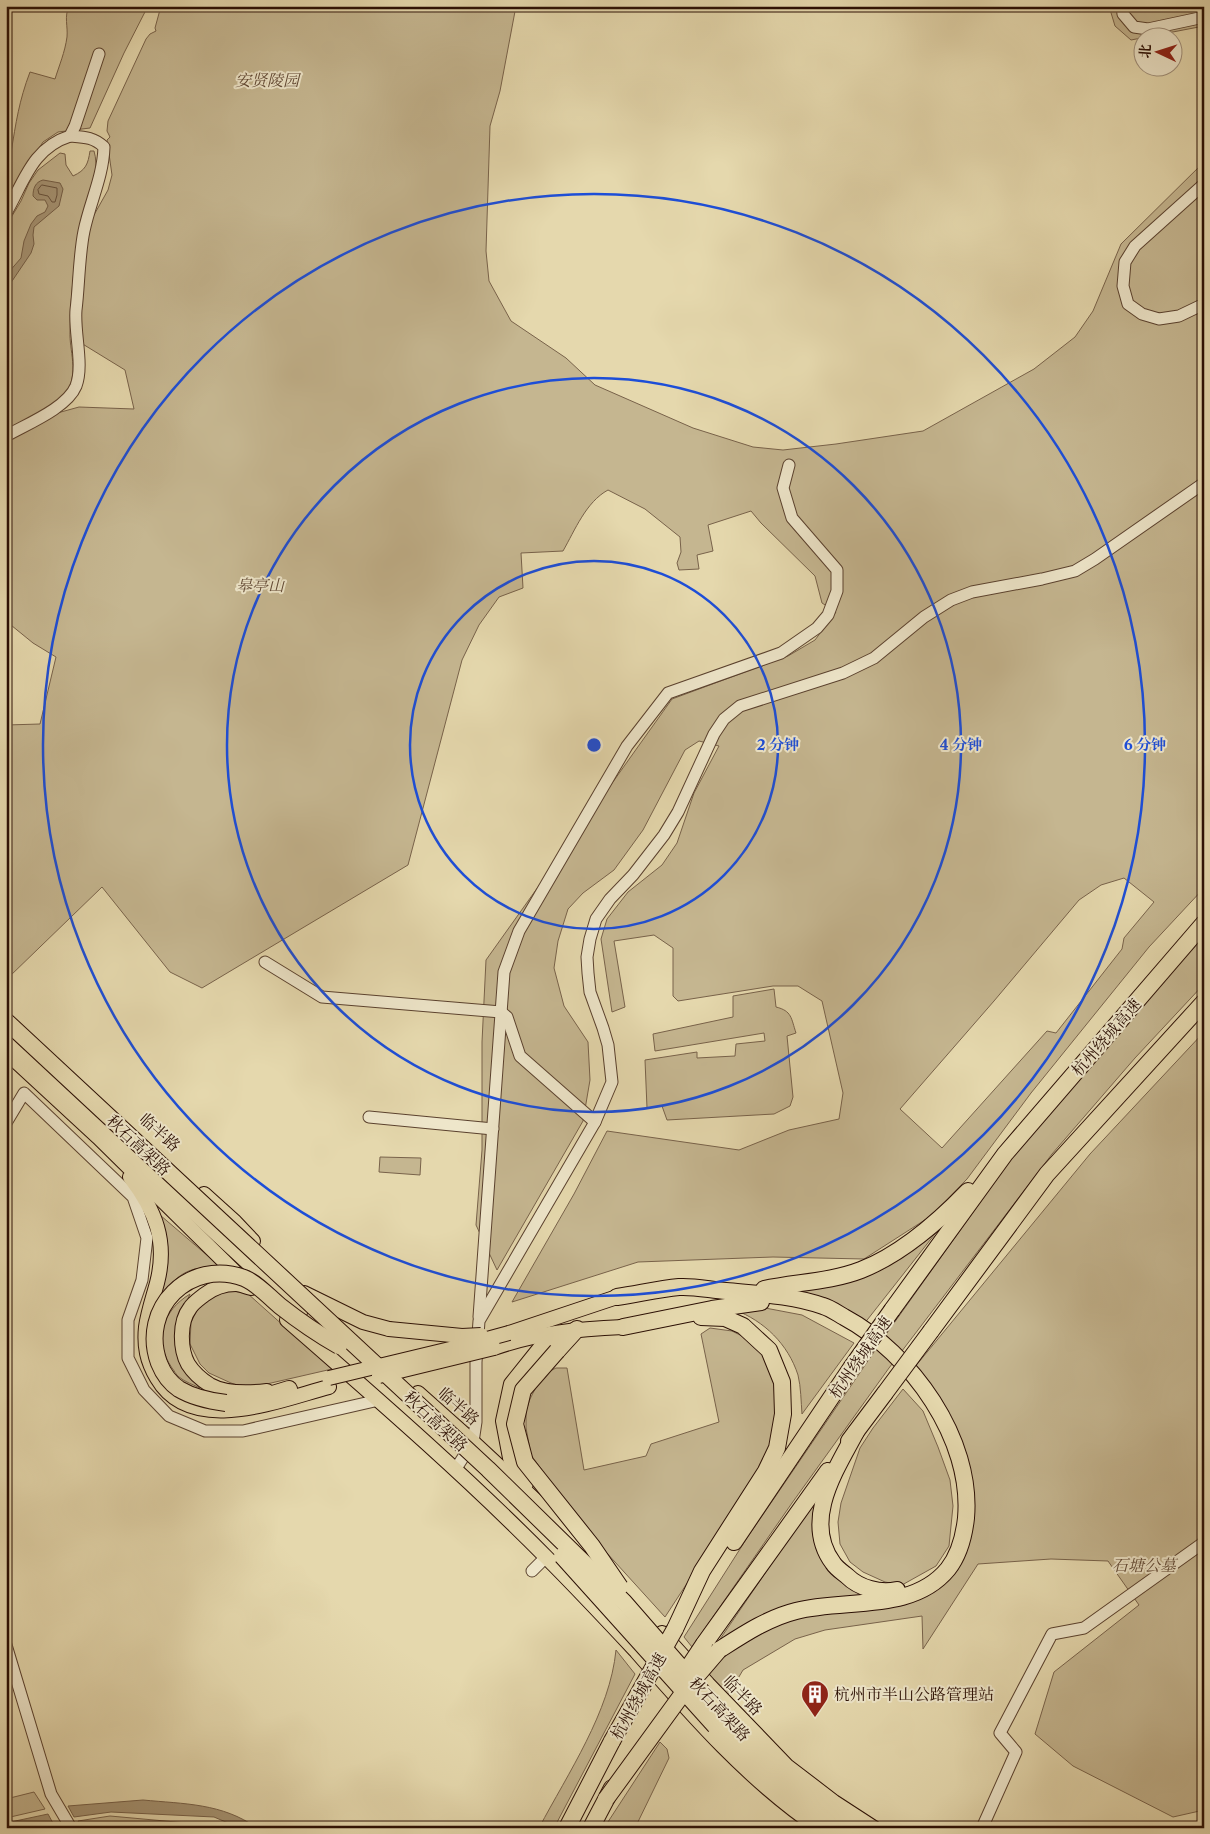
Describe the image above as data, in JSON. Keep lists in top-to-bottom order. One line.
{"streets":{"highway":["杭州绕城高速","秋石高架路"],"main road":["临半路"]},"crossings":[["临半路","秋石高架路"]],"parks":["安贤陵园","皋亭山","石塘公墓"],"places":{"building":["杭州市半山公路管理站"]},"north":"left","rings":["2 分钟","4 分钟","6 分钟"]}
